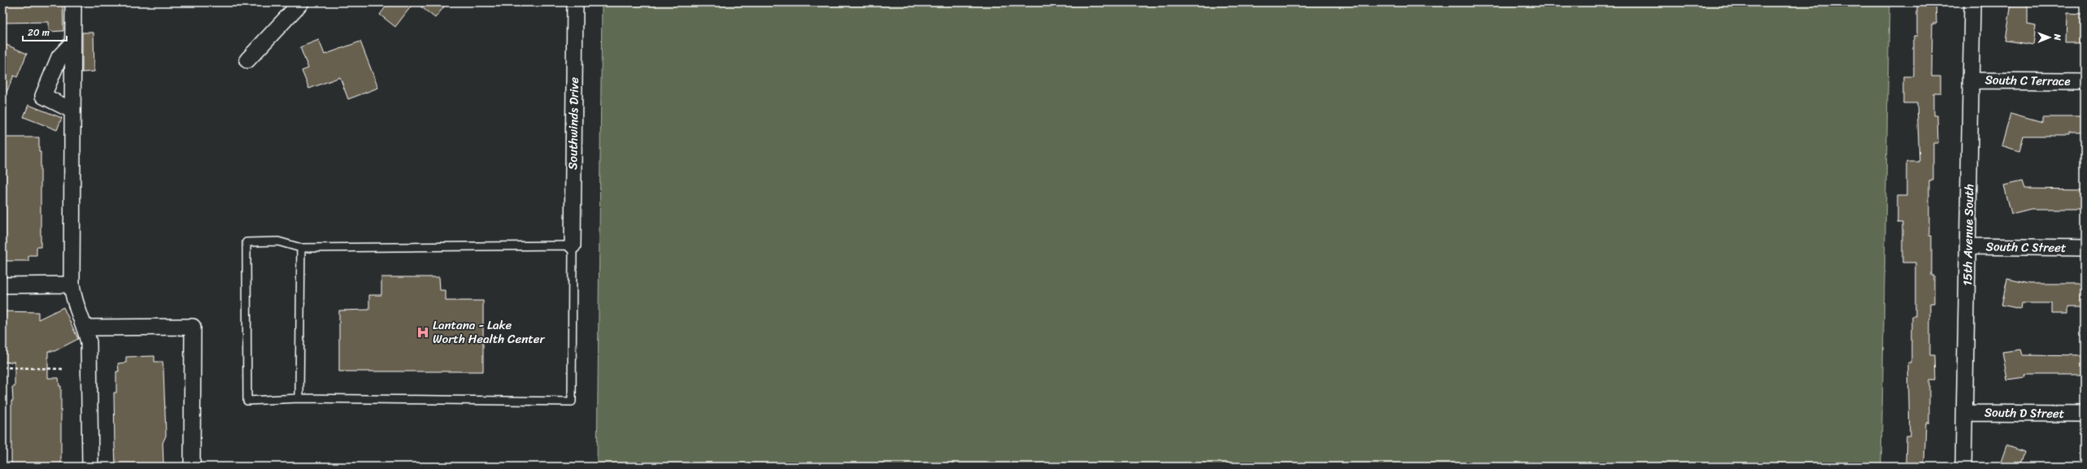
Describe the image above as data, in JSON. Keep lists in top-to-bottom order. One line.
{"streets":{"street":["South C Terrace","Southwinds Drive","15th Avenue South","South C Street","South D Street"]},"crossings":[["South C Terrace","15th Avenue South"],["15th Avenue South","South C Street"],["15th Avenue South","South D Street"]],"places":{"hospital":["Lantana - Lake Worth Health Center"]},"scale_bar":"20 m","north":"right"}
